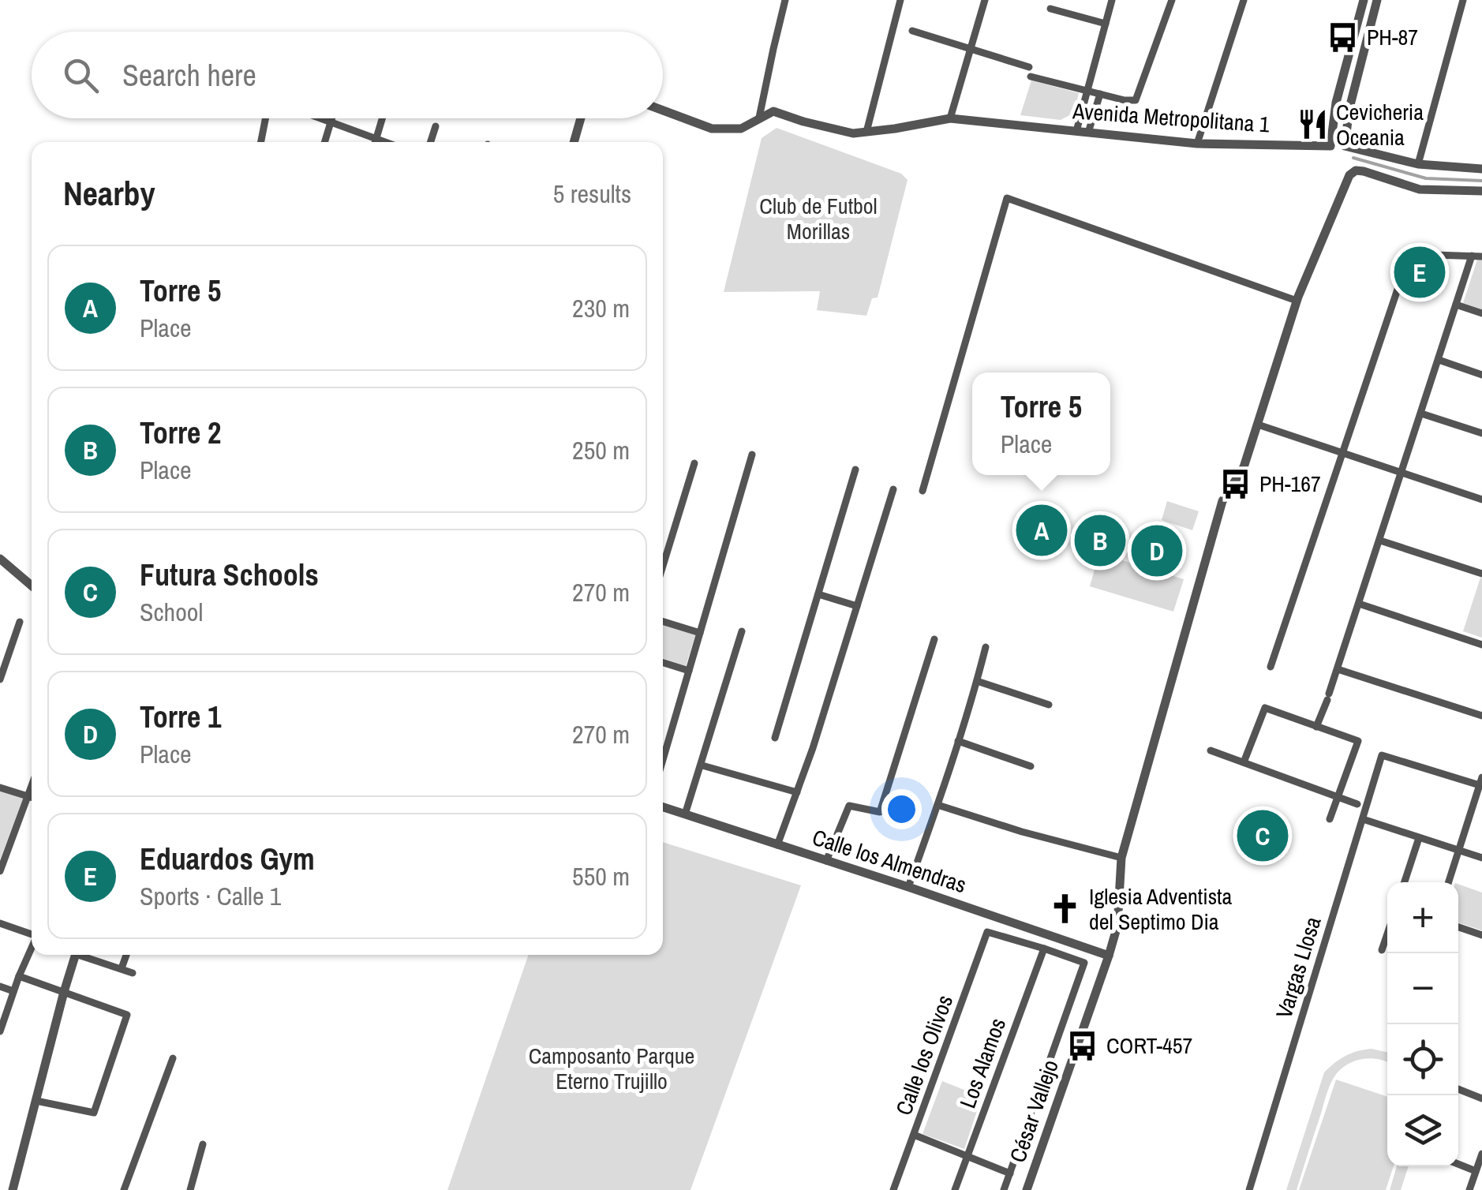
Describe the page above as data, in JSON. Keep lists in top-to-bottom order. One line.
{"streets":{"street":["Avenida Metropolitana 1","Calle los Almendras","Vargas Llosa","Calle los Olivos","Los Alamos","César Vallejo"]},"crossings":[["Calle los Almendras","César Vallejo"],["Calle los Olivos","Los Alamos"]],"parks":["Club de Futbol Morillas","Camposanto Parque Eterno Trujillo"],"places":{"bus stop":["PH-87","PH-167","CORT-457"],"restaurant":["Cevicheria Oceania"],"church":["Iglesia Adventista del Septimo Dia"]},"page":{"search":"Search here","heading":["Nearby","5 results"],"pins":["E","A","B","D","C"],"list":[{"mark":"A","name":"Torre 5","note":"Place","value":"230 m"},{"mark":"B","name":"Torre 2","note":"Place","value":"250 m"},{"mark":"C","name":"Futura Schools","note":"School","value":"270 m"},{"mark":"D","name":"Torre 1","note":"Place","value":"270 m"},{"mark":"E","name":"Eduardos Gym","note":"Sports · Calle 1","value":"550 m"}],"popup":["Torre 5","Place"],"map_buttons":["+","−"]}}
